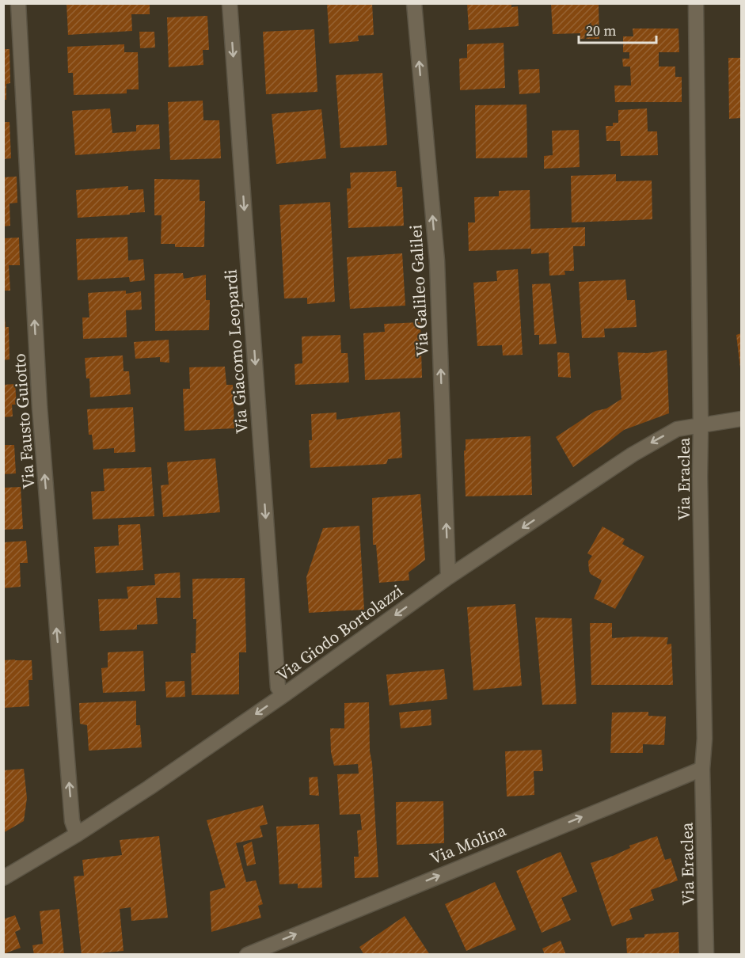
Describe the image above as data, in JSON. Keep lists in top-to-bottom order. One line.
{"streets":{"street":["Via Galileo Galilei","Via Giacomo Leopardi","Via Fausto Guiotto","Via Eraclea","Via Giodo Bortolazzi","Via Molina"]},"crossings":[["Via Galileo Galilei","Via Giodo Bortolazzi"],["Via Giacomo Leopardi","Via Giodo Bortolazzi"],["Via Fausto Guiotto","Via Giodo Bortolazzi"],["Via Eraclea","Via Giodo Bortolazzi"],["Via Eraclea","Via Molina"]],"one_way":["Via Galileo Galilei","Via Giacomo Leopardi","Via Fausto Guiotto","Via Giodo Bortolazzi","Via Molina"],"scale_bar":"20 m"}
